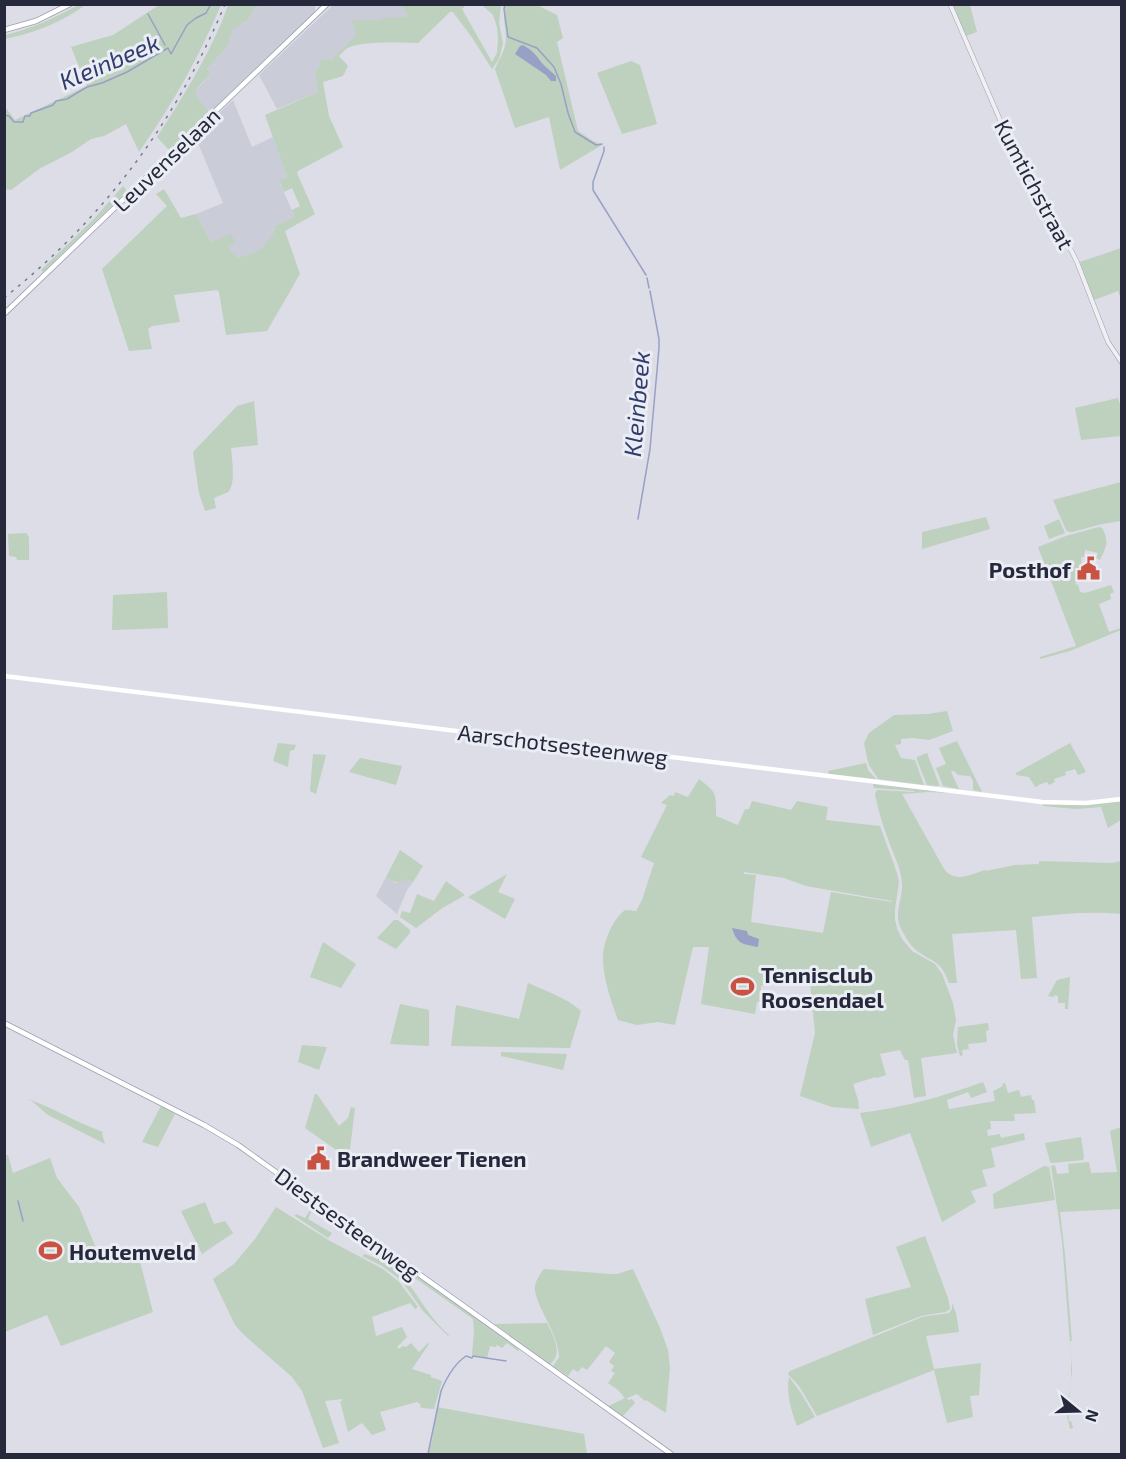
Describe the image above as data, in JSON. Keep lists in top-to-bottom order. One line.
{"streets":{"main road":["Leuvenselaan","Aarschotsesteenweg","Diestsesteenweg"],"street":["Kumtichstraat"]},"water":["Kleinbeek"],"places":{"public building":["Posthof","Brandweer Tienen"],"sports":["Tennisclub Roosendael","Houtemveld"]},"north":"right"}
